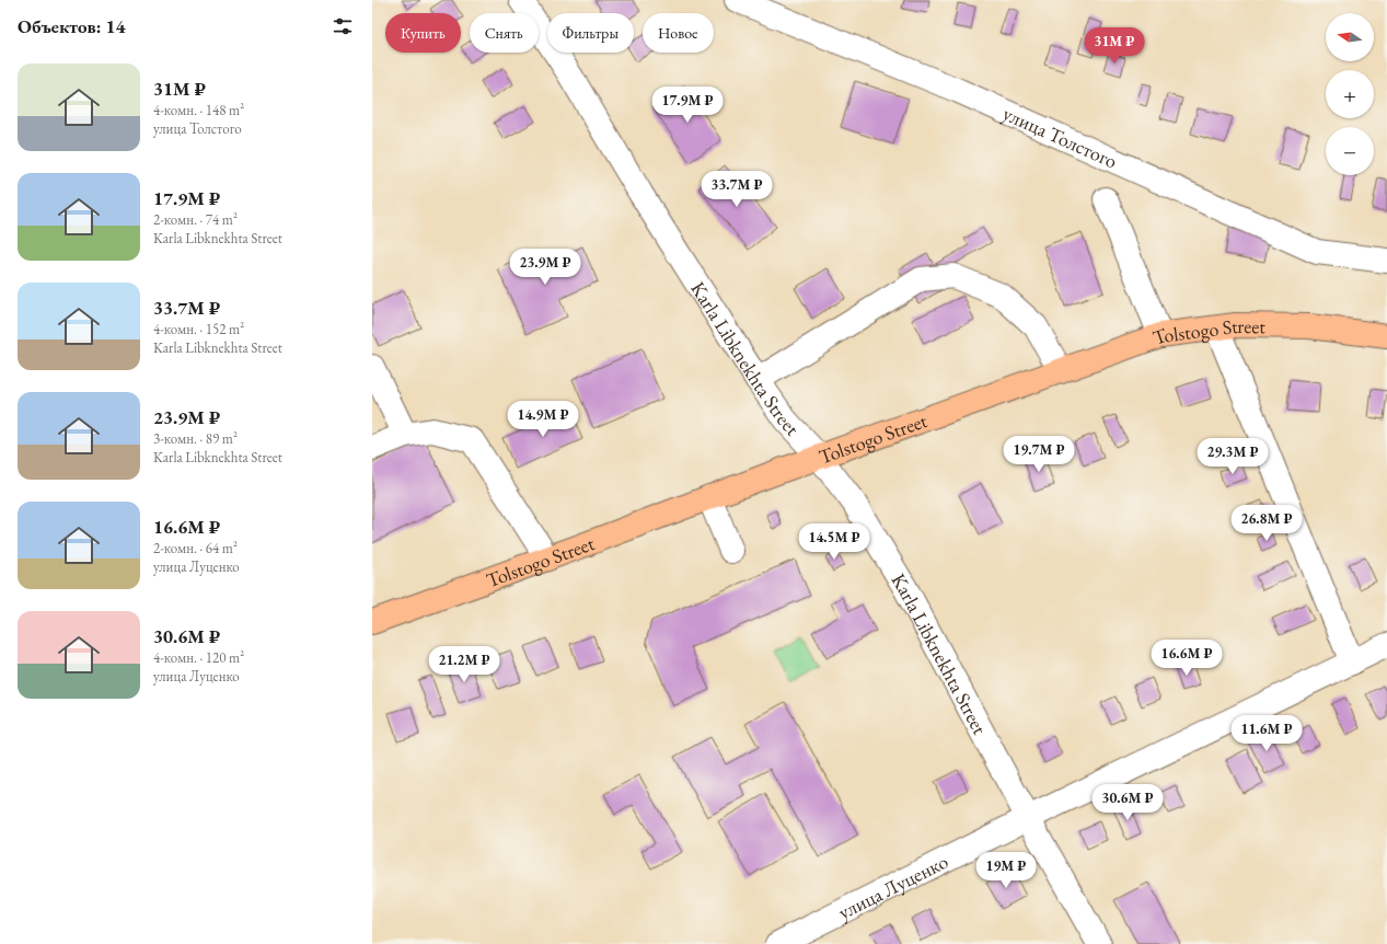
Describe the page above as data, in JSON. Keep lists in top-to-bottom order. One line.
{"streets":{"main road":["Tolstogo Street"],"street":["улица Толстого","Karla Libknekhta Street","улица Луценко"]},"crossings":[["Tolstogo Street","Karla Libknekhta Street"],["Karla Libknekhta Street","улица Луценко"]],"north":"left","page":{"heading":"Объектов: 14","map_buttons":["+","−"],"chip":["Купить","Снять","Фильтры","Новое"],"price":["31M ₽","17.9M ₽","33.7M ₽","23.9M ₽","14.9M ₽","19.7M ₽","29.3M ₽","26.8M ₽","14.5M ₽","16.6M ₽","21.2M ₽","11.6M ₽","30.6M ₽","19M ₽"],"list":[{"name":"31M ₽","note":"4-комн. · 148 m² · улица Толстого"},{"name":"17.9M ₽","note":"2-комн. · 74 m² · Karla Libknekhta Street"},{"name":"33.7M ₽","note":"4-комн. · 152 m² · Karla Libknekhta Street"},{"name":"23.9M ₽","note":"3-комн. · 89 m² · Karla Libknekhta Street"},{"name":"16.6M ₽","note":"2-комн. · 64 m² · улица Луценко"},{"name":"30.6M ₽","note":"4-комн. · 120 m² · улица Луценко"}]}}
